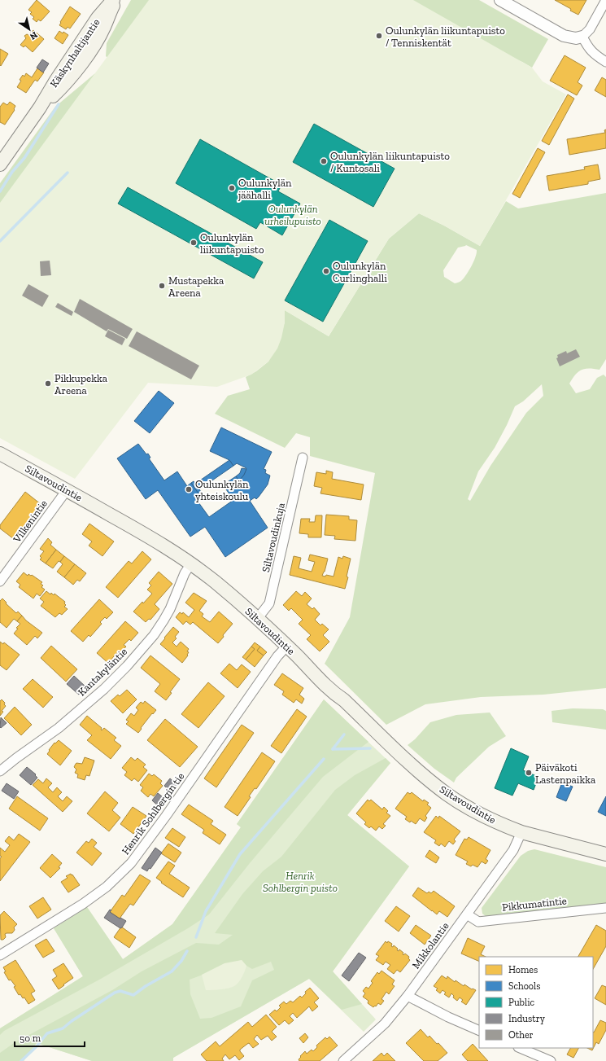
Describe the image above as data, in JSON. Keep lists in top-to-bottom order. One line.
{"streets":{"main road":["Käskynhaltijantie","Siltavoudintie"],"street":["Vilkenintie","Siltavoudinkuja","Kantakyläntie","Henrik Sohlbergin tie","Pikkumatintie","Mikkolantie"]},"crossings":[["Siltavoudintie","Vilkenintie"],["Siltavoudintie","Siltavoudinkuja"],["Siltavoudintie","Kantakyläntie"],["Siltavoudintie","Henrik Sohlbergin tie"],["Siltavoudintie","Mikkolantie"],["Pikkumatintie","Mikkolantie"]],"parks":["Oulunkylän urheilupuisto","Henrik Sohlbergin puisto"],"places":["Oulunkylän liikuntapuisto / Tenniskentät","Oulunkylän liikuntapuisto / Kuntosali","Oulunkylän jäähalli","Oulunkylän liikuntapuisto","Oulunkylän Curlinghalli","Mustapekka Areena","Pikkupekka Areena","Oulunkylän yhteiskoulu","Päiväkoti Lastenpaikka"],"legend":["Homes","Schools","Public","Industry","Other"],"scale_bar":"50 m","north":"bottom right"}
